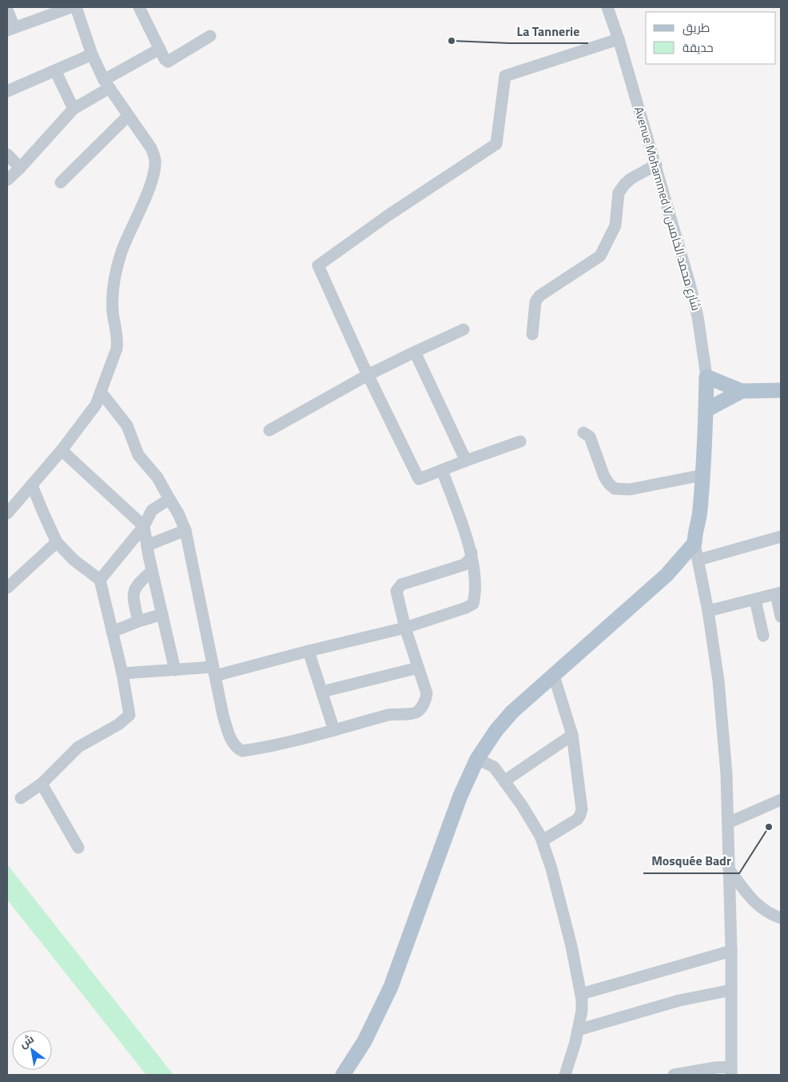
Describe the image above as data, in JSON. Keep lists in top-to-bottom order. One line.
{"streets":{"street":["Avenue Mohammed V شارع محمد الخامس"]},"places":["La Tannerie","Mosquée Badr"],"legend":["طريق","حديقة"],"north":"top left"}
